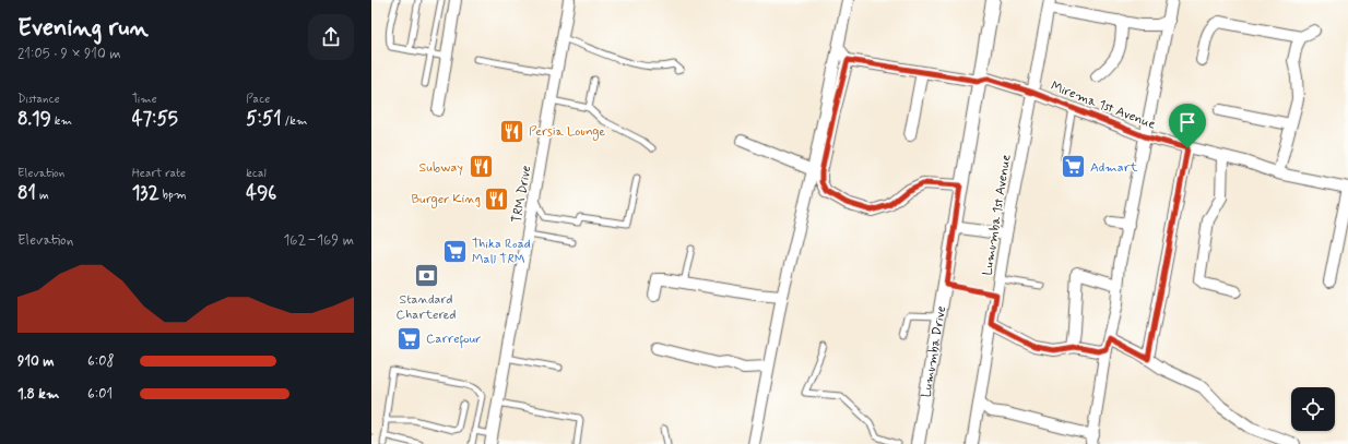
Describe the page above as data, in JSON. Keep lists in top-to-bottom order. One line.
{"streets":{"street":["Mirema 1st Avenue","TRM Drive","Lumumba 1st Avenue","Lumumba Drive"]},"crossings":[["Mirema 1st Avenue","Lumumba 1st Avenue"],["Mirema 1st Avenue","Lumumba Drive"]],"places":{"restaurant":["Persia Lounge","Subway","Burger King"],"supermarket":["Admart","Thika Road Mall TRM","Carrefour"],"bank":["Standard Chartered"]},"page":{"heading":["Evening run","21:05 · 9 × 910 m"],"stats":[["Distance","8.19 km"],["Time","47:55"],["Pace","5:51 /km"],["Elevation","81 m"],["Heart rate","132 bpm"],["kcal","496"]],"chart":["Elevation","162–169 m"],"list":[{"name":"910 m","note":"6:08"},{"name":"1.8 km","note":"6:01"}]}}
